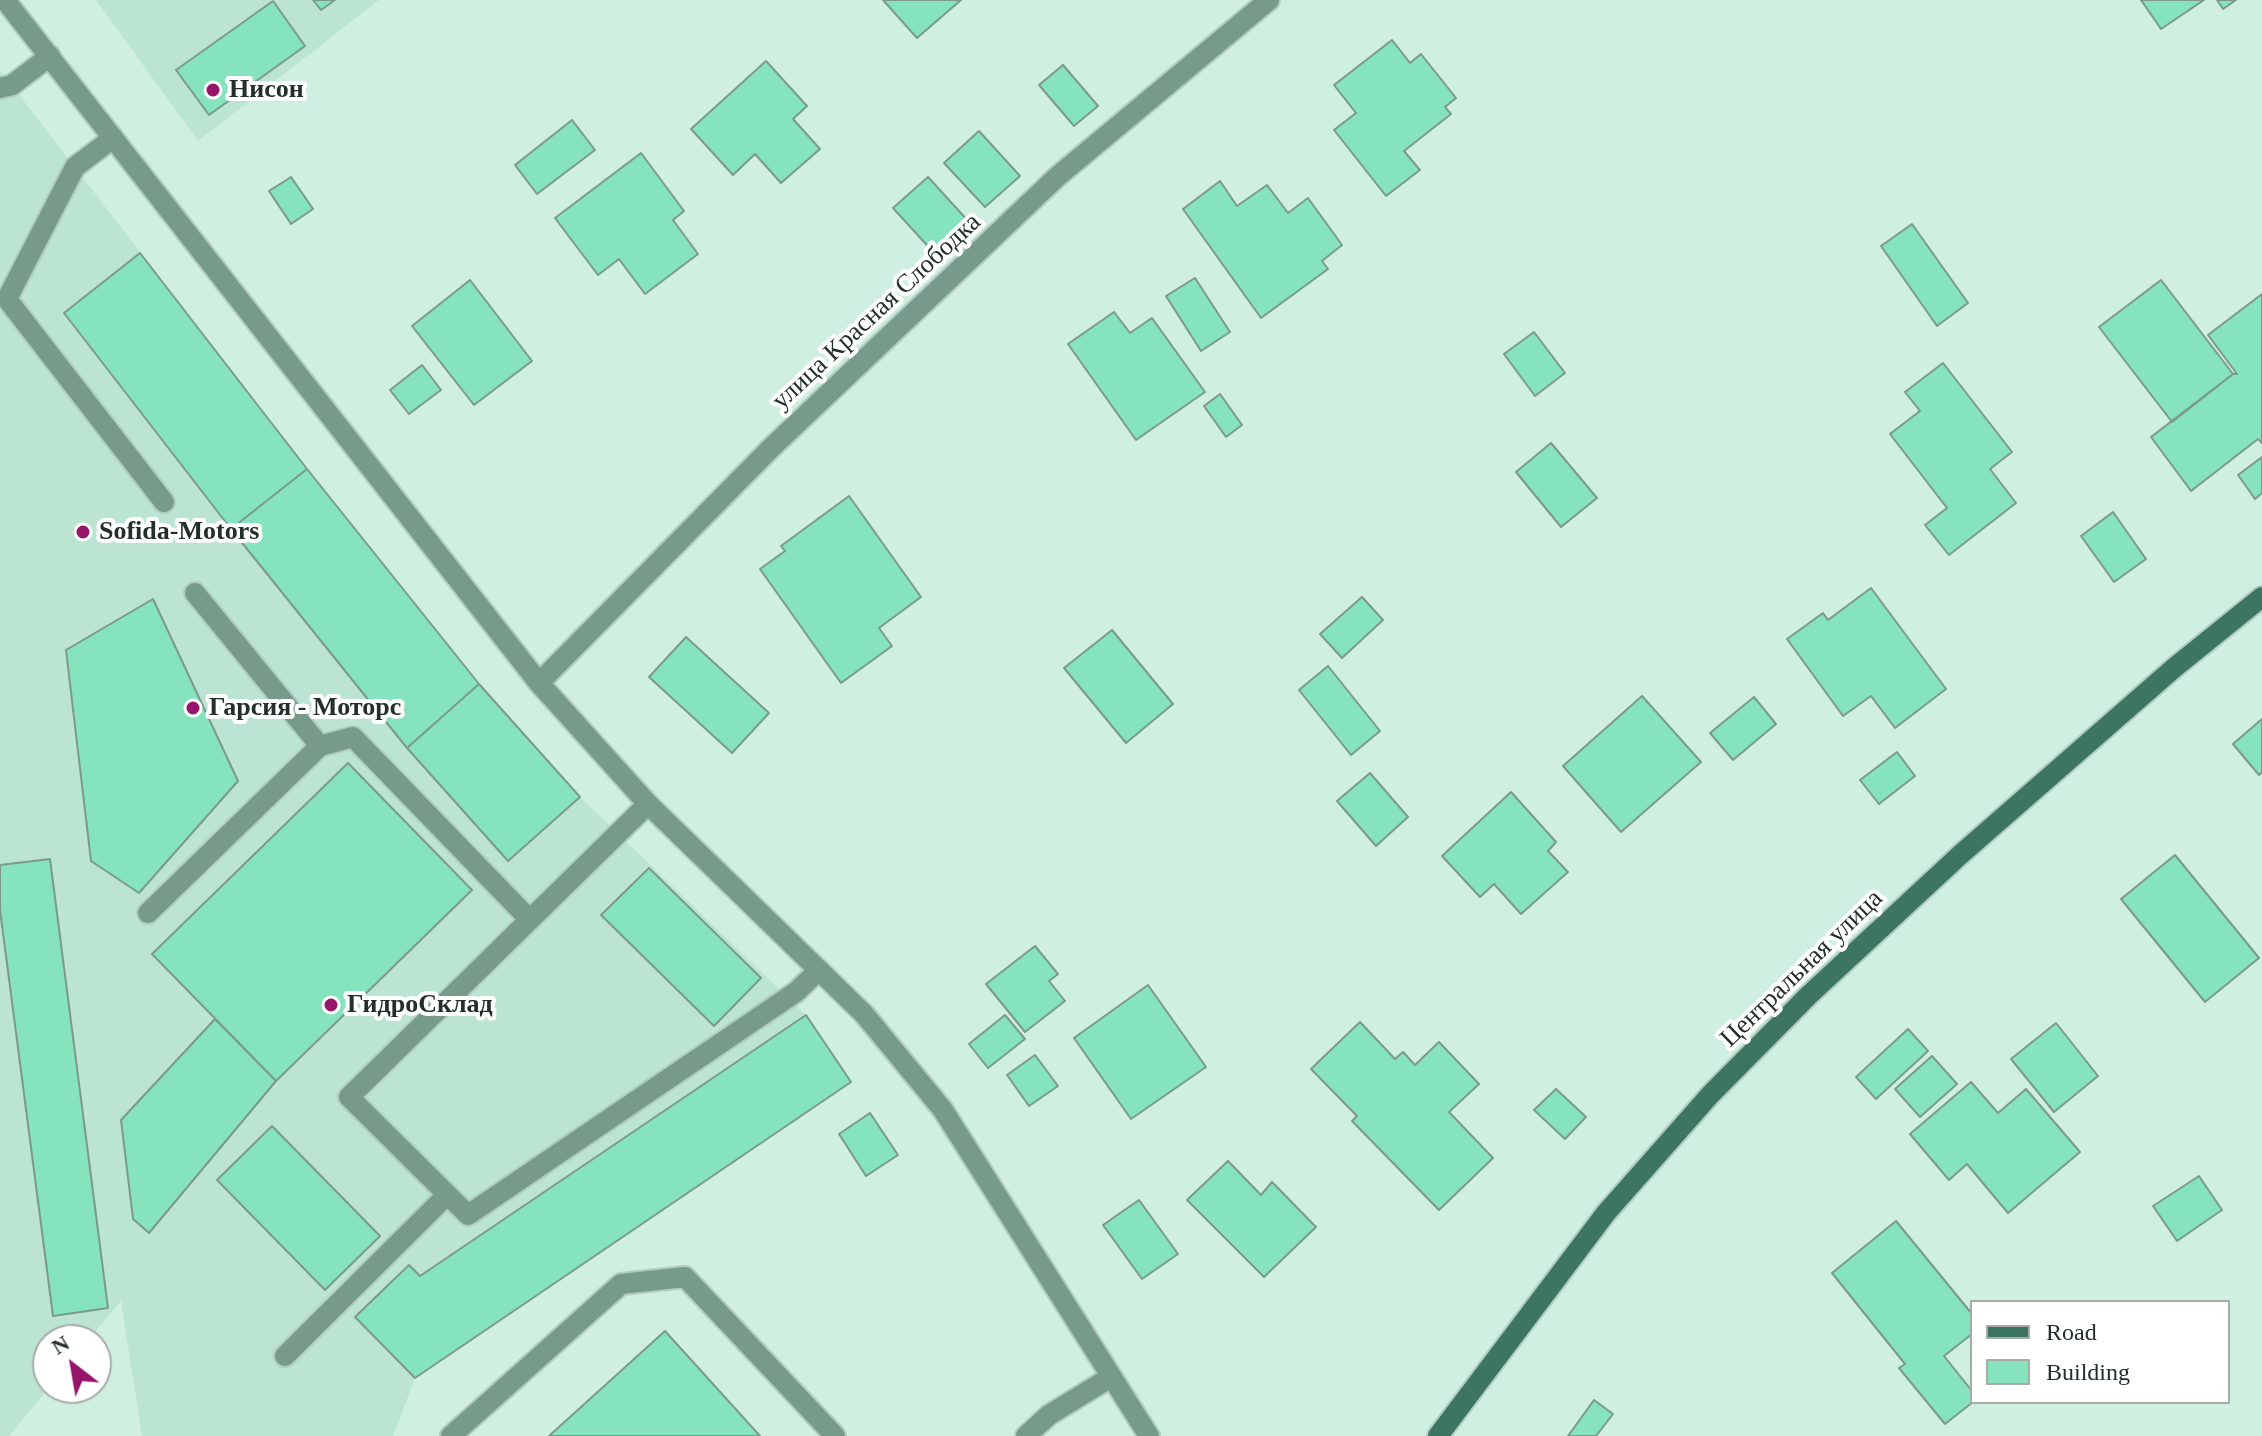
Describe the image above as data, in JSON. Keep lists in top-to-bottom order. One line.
{"streets":{"main road":["Центральная улица"],"street":["улица Красная Слободка"]},"places":["Нисон","Sofida-Motors","Гарсия - Моторс","ГидроСклад"],"legend":["Road","Building"],"north":"top left"}
